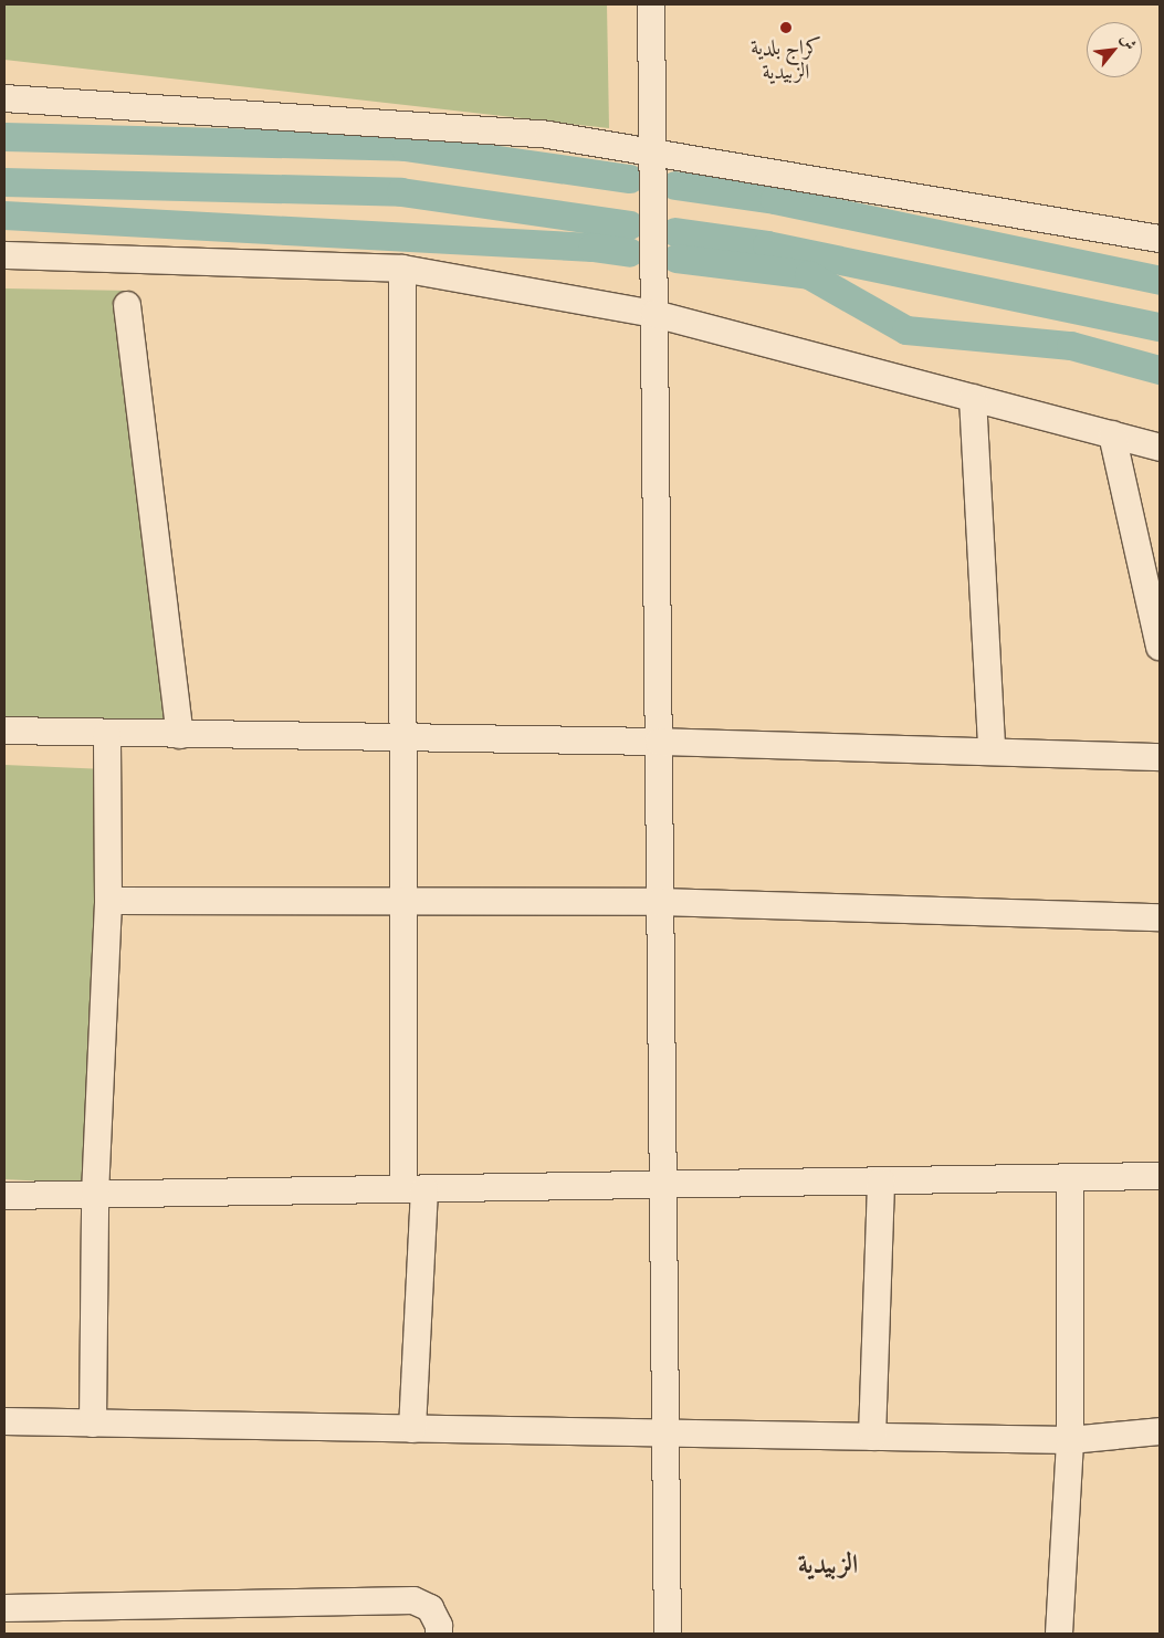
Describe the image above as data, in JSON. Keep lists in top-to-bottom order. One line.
{"districts":["الزبيدية"],"places":["كراج بلدية الزبيدية"],"north":"top right"}
